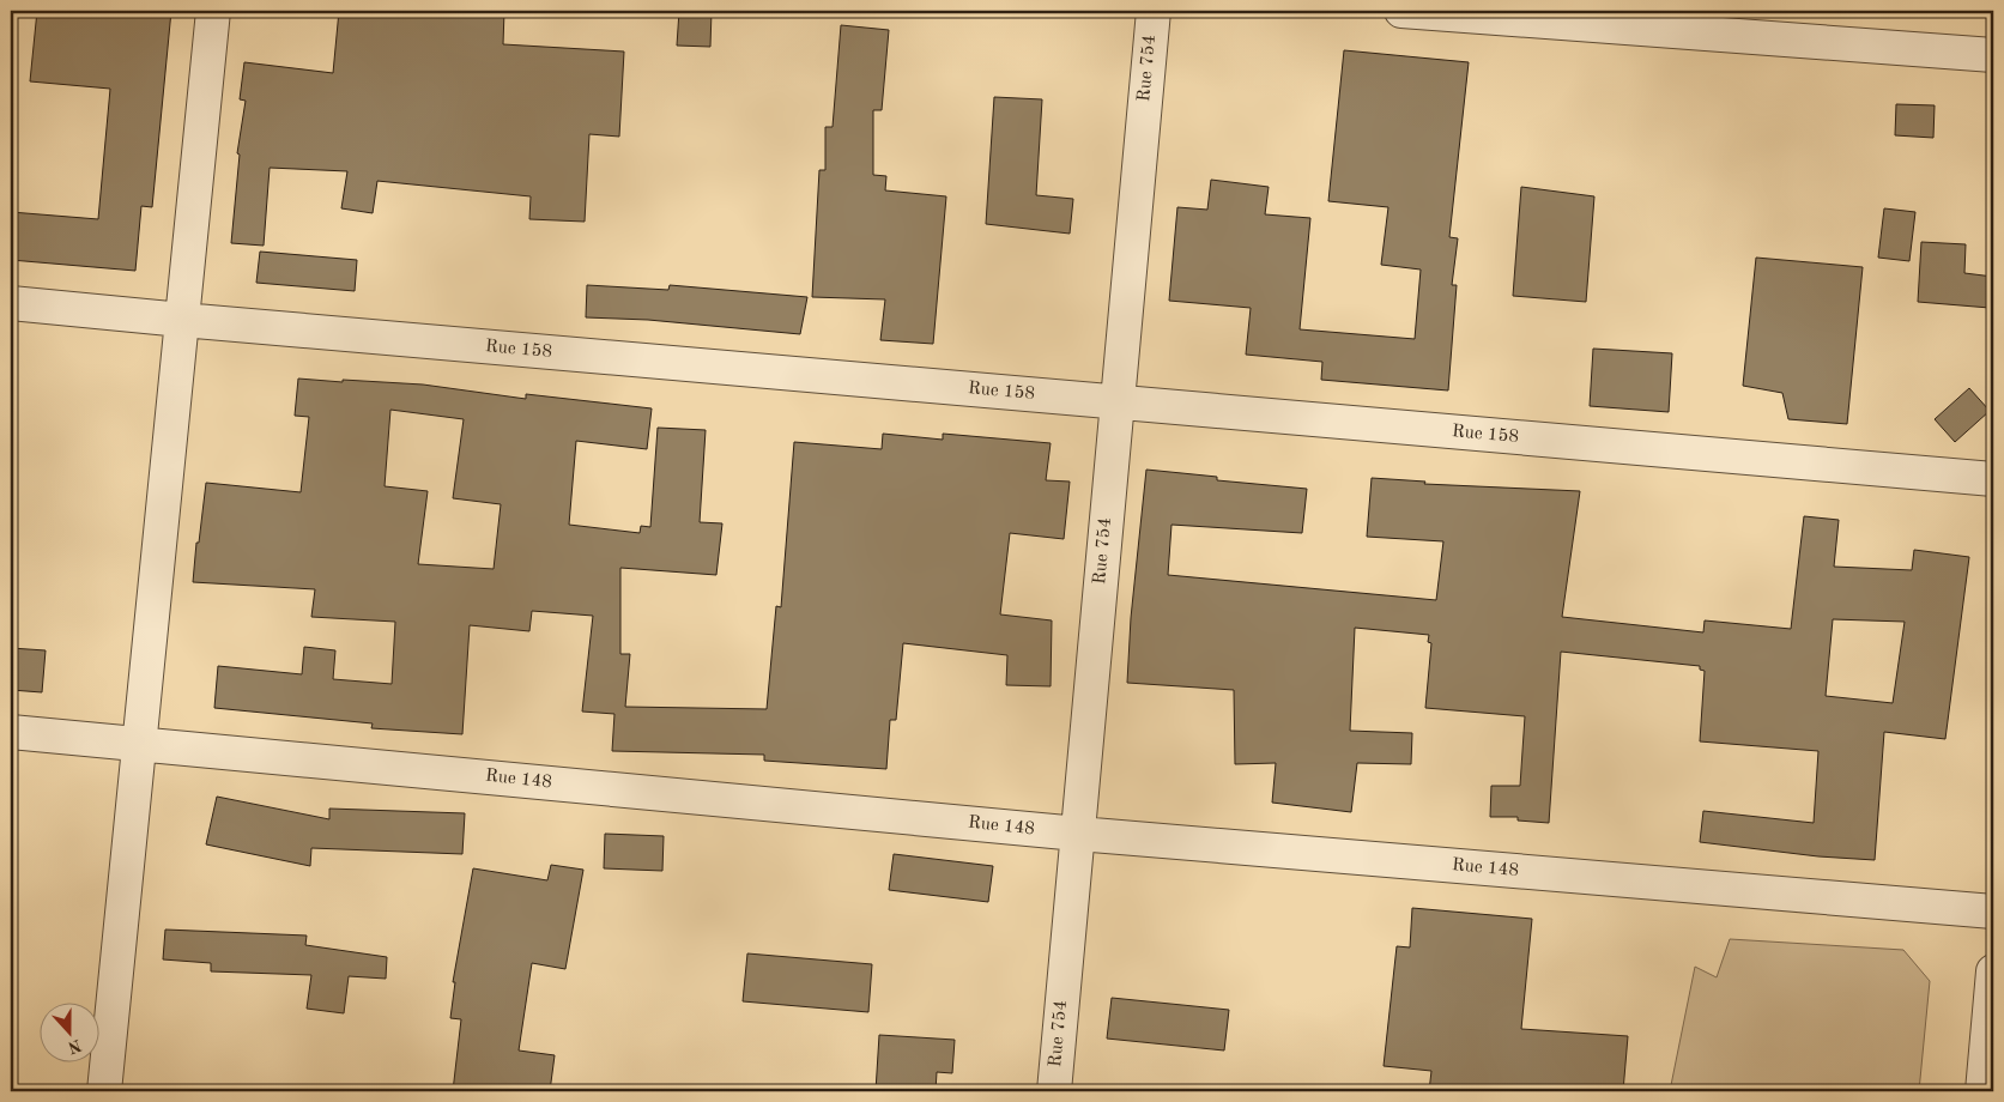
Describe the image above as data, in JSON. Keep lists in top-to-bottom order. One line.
{"streets":{"street":["Rue 754","Rue 158","Rue 148"]},"crossings":[["Rue 754","Rue 158"],["Rue 754","Rue 148"]],"north":"bottom"}
